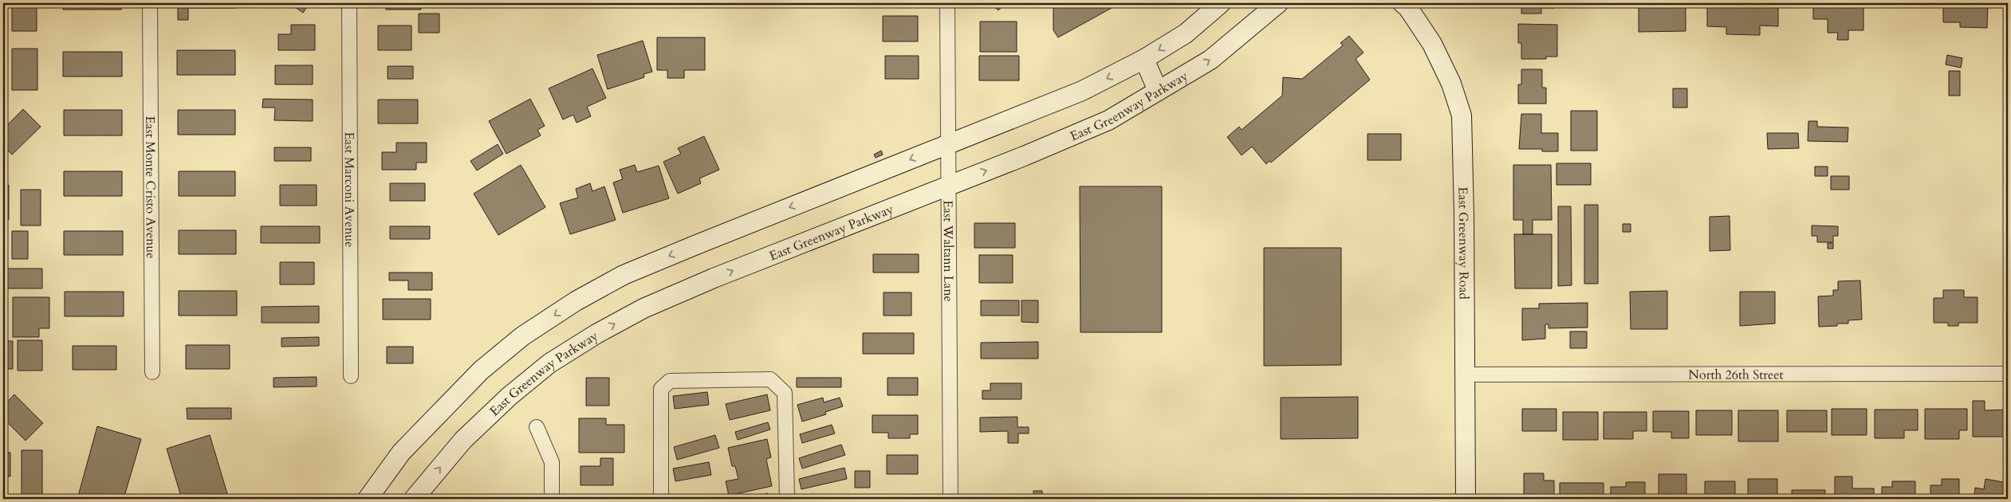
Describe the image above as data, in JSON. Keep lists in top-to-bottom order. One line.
{"streets":{"main road":["East Greenway Parkway","East Greenway Road"],"street":["East Monte Cristo Avenue","East Marconi Avenue","East Waltann Lane","North 26th Street"]},"crossings":[["East Greenway Parkway","East Waltann Lane"],["East Greenway Road","North 26th Street"]]}
